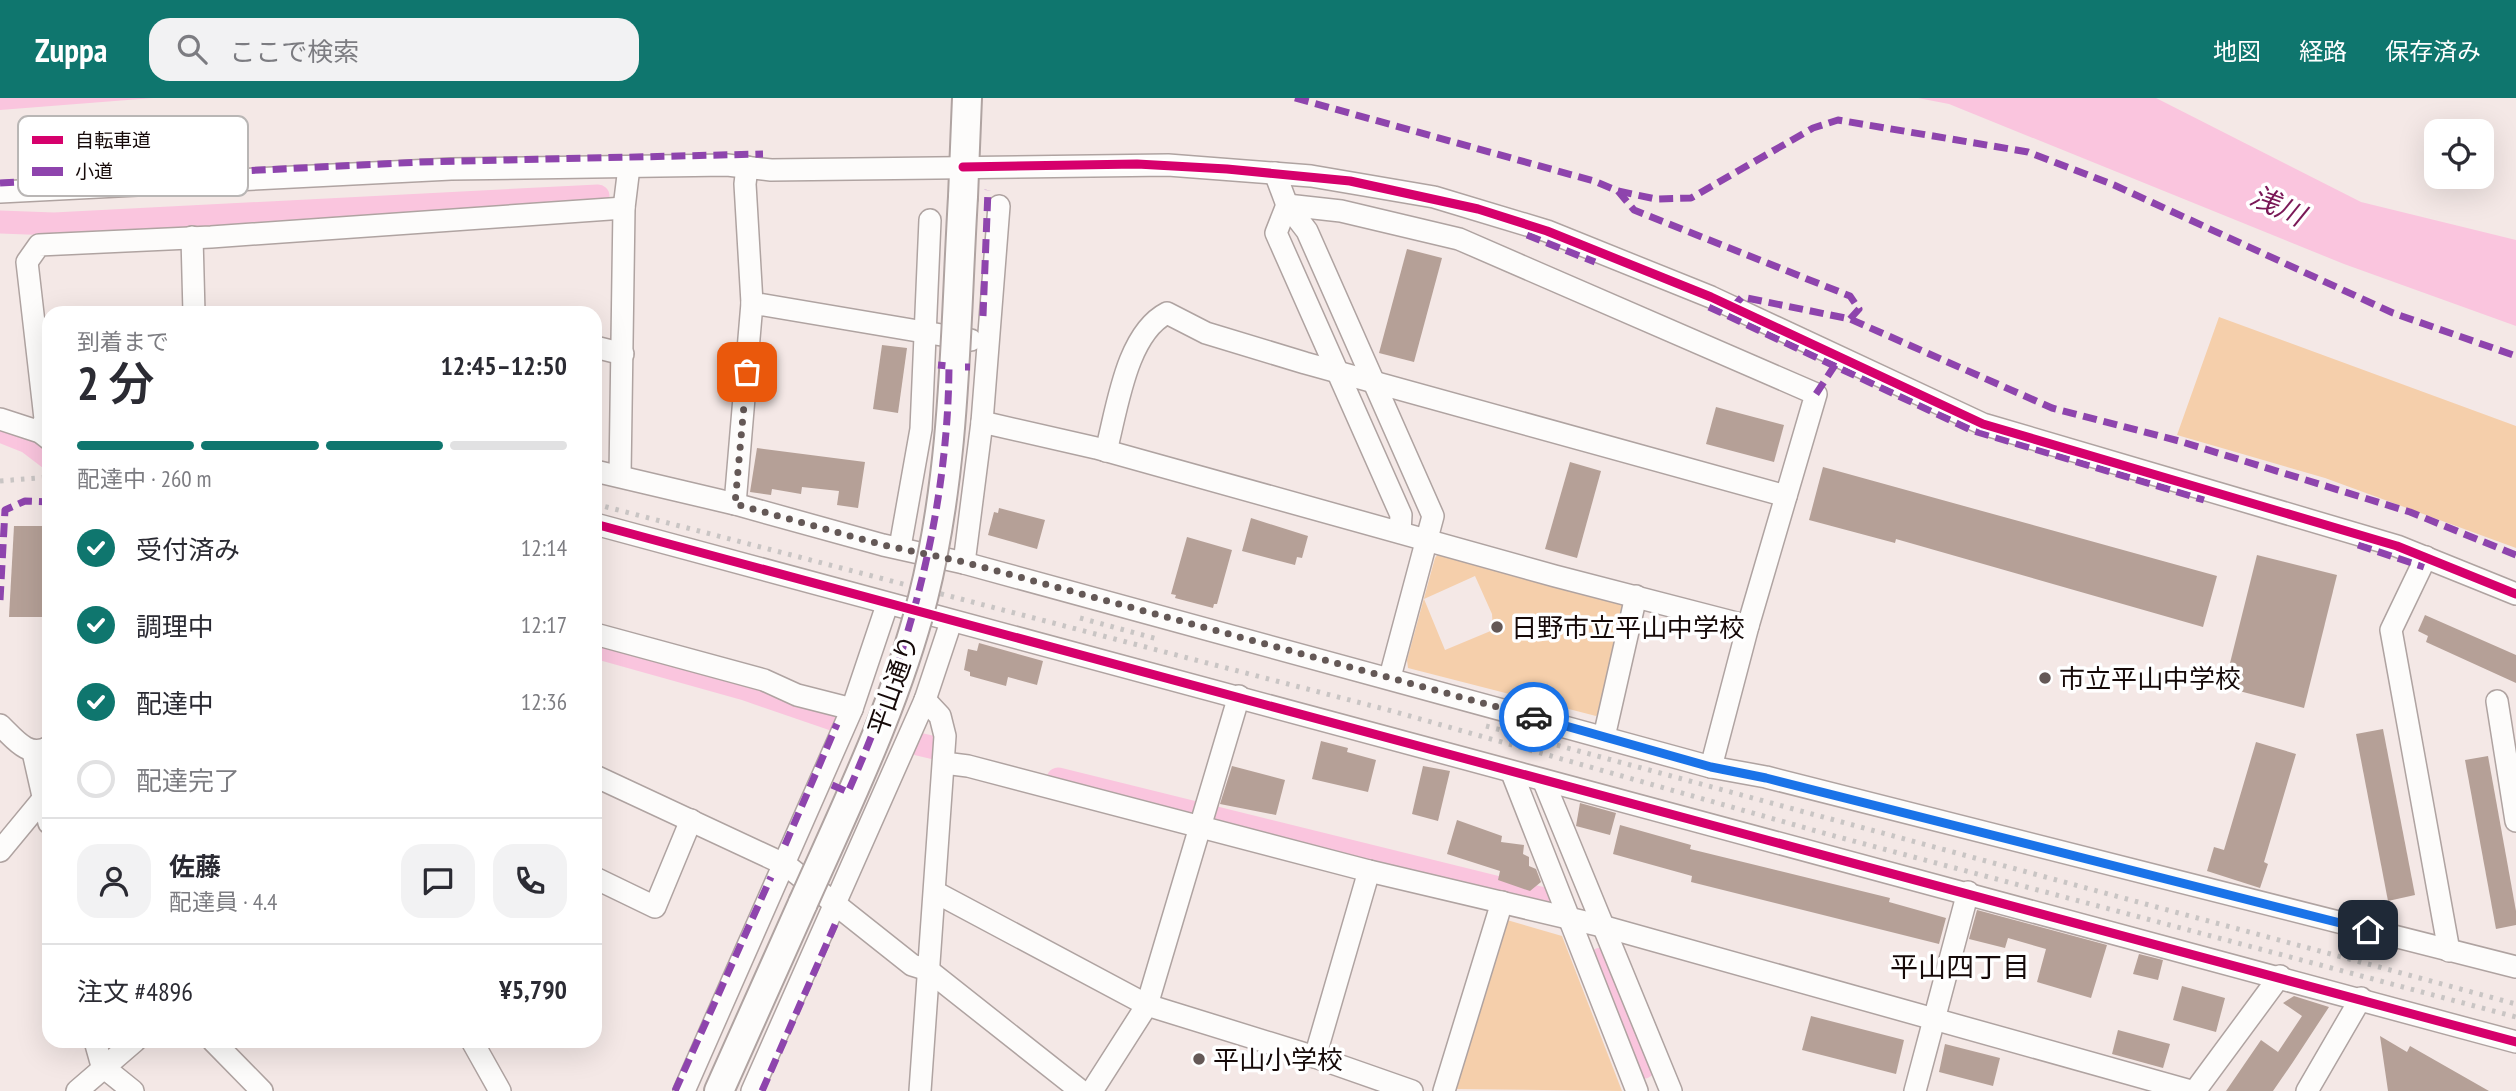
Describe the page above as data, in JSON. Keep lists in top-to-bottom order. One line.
{"streets":{"main road":["平山通り"]},"districts":["平山四丁目"],"water":["浅川"],"places":["日野市立平山中学校","市立平山中学校","平山小学校"],"legend":["自転車道","小道"],"page":{"header":"Zuppa","search":"ここで検索","nav":["地図","経路","保存済み"],"heading":["2 分","到着まで","12:45–12:50"],"panel":["佐藤","配達員 · 4.4","注文 #4896","¥5,790"],"bar":"配達中 · 260 m","list":[["受付済み","12:14"],["調理中","12:17"],["配達中","12:36"],"配達完了"]}}
